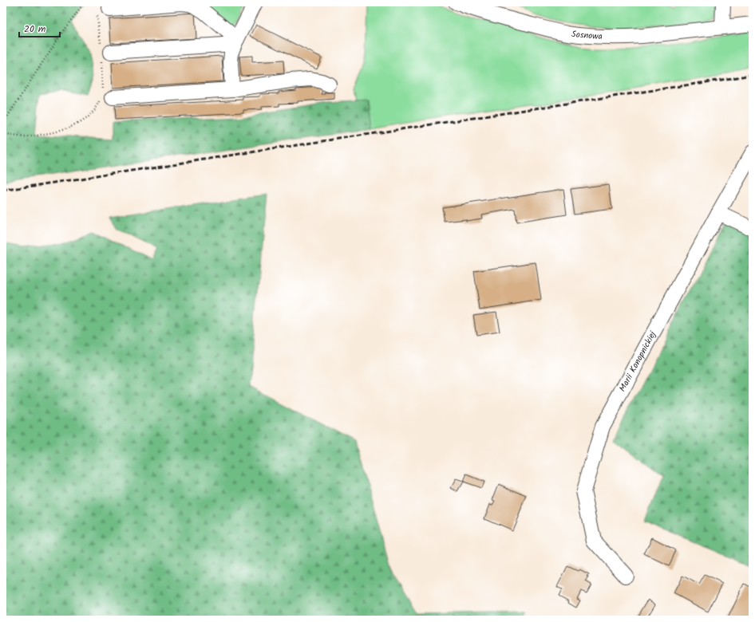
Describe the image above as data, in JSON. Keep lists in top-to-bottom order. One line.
{"streets":{"street":["Sosnowa","Marii Konopnickiej"]},"scale_bar":"20 m"}
